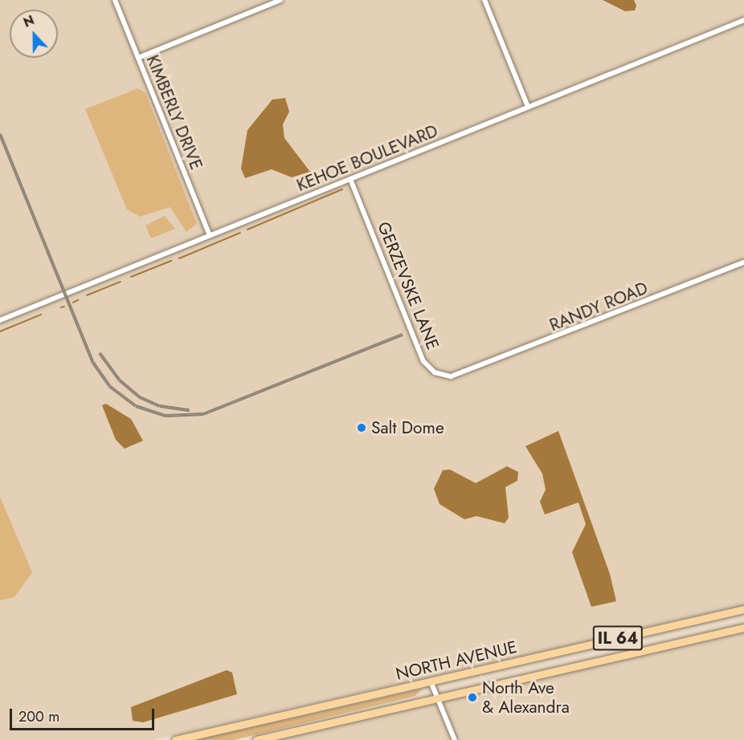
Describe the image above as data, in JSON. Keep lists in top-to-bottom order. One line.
{"streets":{"main road":["IL 64","NORTH AVENUE"],"street":["KIMBERLY DRIVE","KEHOE BOULEVARD","GERZEVSKE LANE","RANDY ROAD"]},"crossings":[["KIMBERLY DRIVE","KEHOE BOULEVARD"],["KEHOE BOULEVARD","GERZEVSKE LANE"],["GERZEVSKE LANE","RANDY ROAD"]],"places":["Salt Dome","North Ave & Alexandra"],"scale_bar":"200 m","north":"top"}
